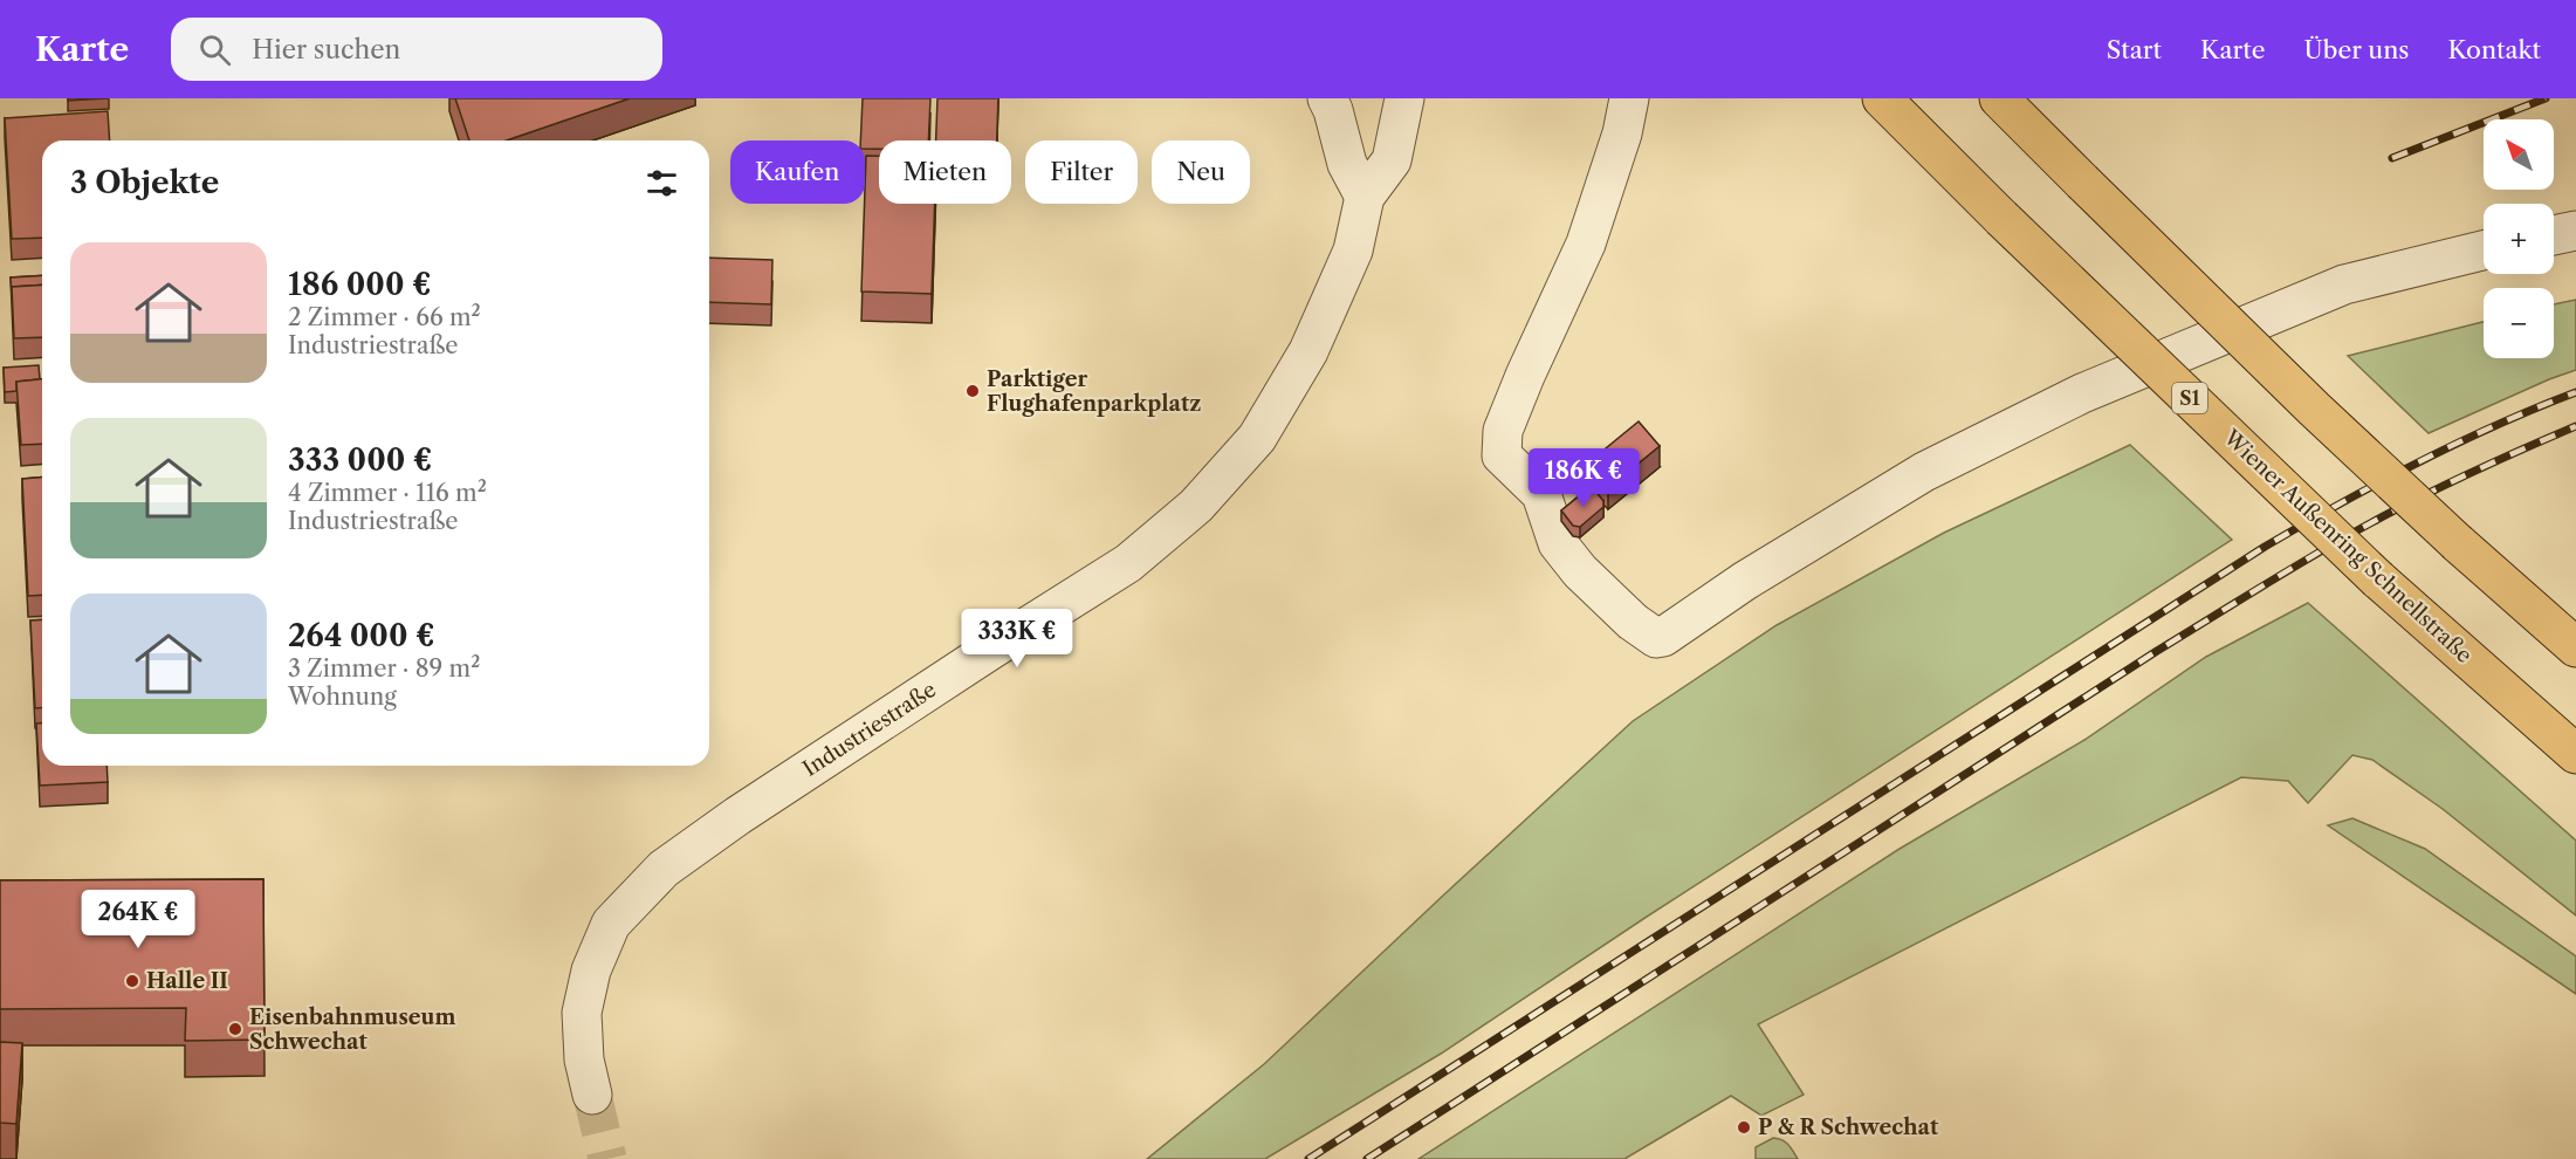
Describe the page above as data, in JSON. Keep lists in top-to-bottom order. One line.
{"streets":{"highway":["S1","Wiener Außenring Schnellstraße"],"street":["Industriestraße"]},"places":["Parktiger Flughafenparkplatz","Halle II","Eisenbahnmuseum Schwechat","P & R Schwechat"],"north":"top left","page":{"header":"Karte","search":"Hier suchen","nav":["Start","Karte","Über uns","Kontakt"],"map_buttons":["+","−"],"chip":["Kaufen","Mieten","Filter","Neu"],"heading":"3 Objekte","list":[{"name":"186 000 €","note":"2 Zimmer · 66 m² · Industriestraße"},{"name":"333 000 €","note":"4 Zimmer · 116 m² · Industriestraße"},{"name":"264 000 €","note":"3 Zimmer · 89 m² · Wohnung"}],"price":["186K €","333K €","264K €"]}}
